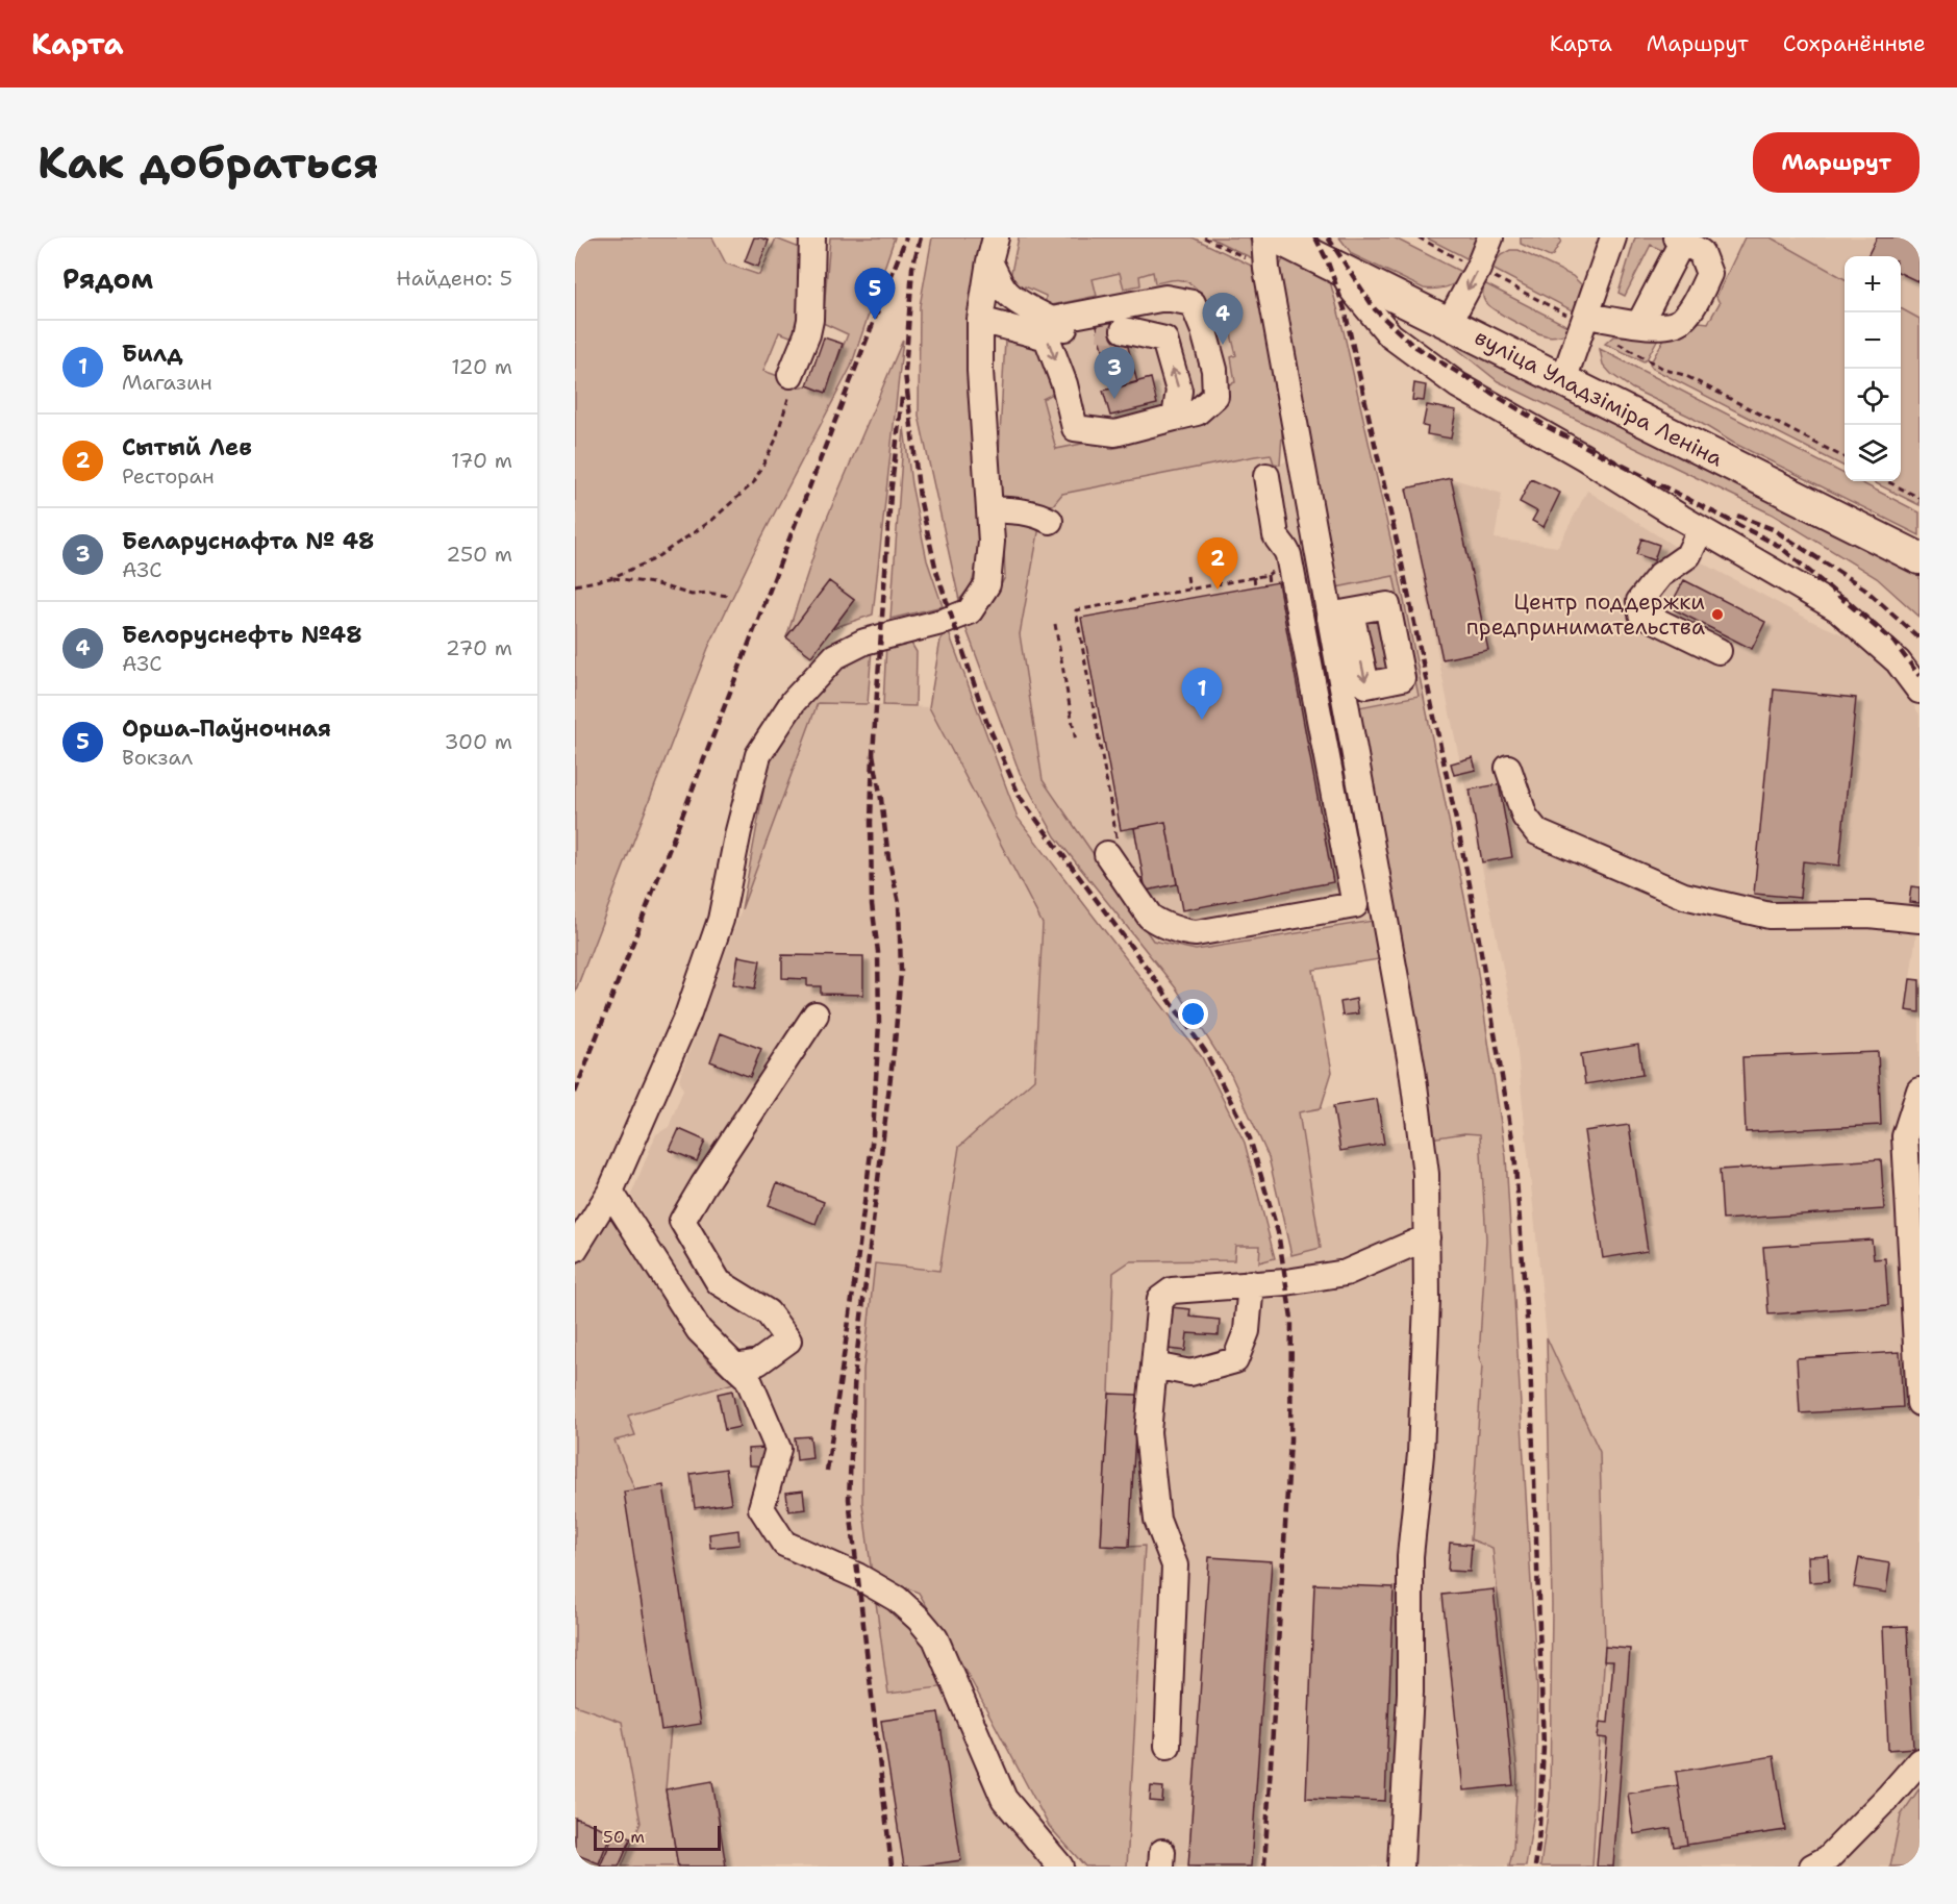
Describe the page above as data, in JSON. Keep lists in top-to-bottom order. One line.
{"streets":{"main road":["вуліца Уладзіміра Леніна"]},"places":["Центр поддержки предпринимательства"],"scale_bar":"50 m","page":{"header":"Карта","nav":["Карта","Маршрут","Сохранённые"],"buttons":"Маршрут","title":"Как добраться","heading":["Рядом","Найдено: 5"],"map_buttons":["+","−"],"pins":["5","4","3","2","1"],"list":[{"mark":"1","name":"Билд","note":"Магазин","value":"120 m"},{"mark":"2","name":"Сытый Лев","note":"Ресторан","value":"170 m"},{"mark":"3","name":"Беларуснафта № 48","note":"АЗС","value":"250 m"},{"mark":"4","name":"Белоруснефть №48","note":"АЗС","value":"270 m"},{"mark":"5","name":"Орша-Паўночная","note":"Вокзал","value":"300 m"}],"scale":"50 m"}}
